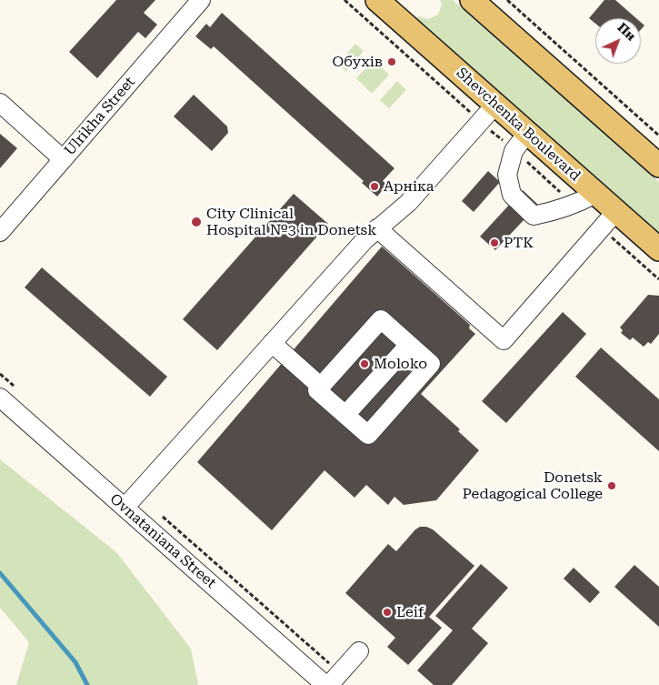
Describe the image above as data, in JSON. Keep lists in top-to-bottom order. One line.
{"streets":{"main road":["Shevchenka Boulevard"],"street":["Ulrikha Street","Ovnataniana Street"]},"places":["Обухів","Арніка","City Clinical Hospital №3 in Donetsk","РТК","Moloko","Donetsk Pedagogical College","Leif"],"north":"top right"}
